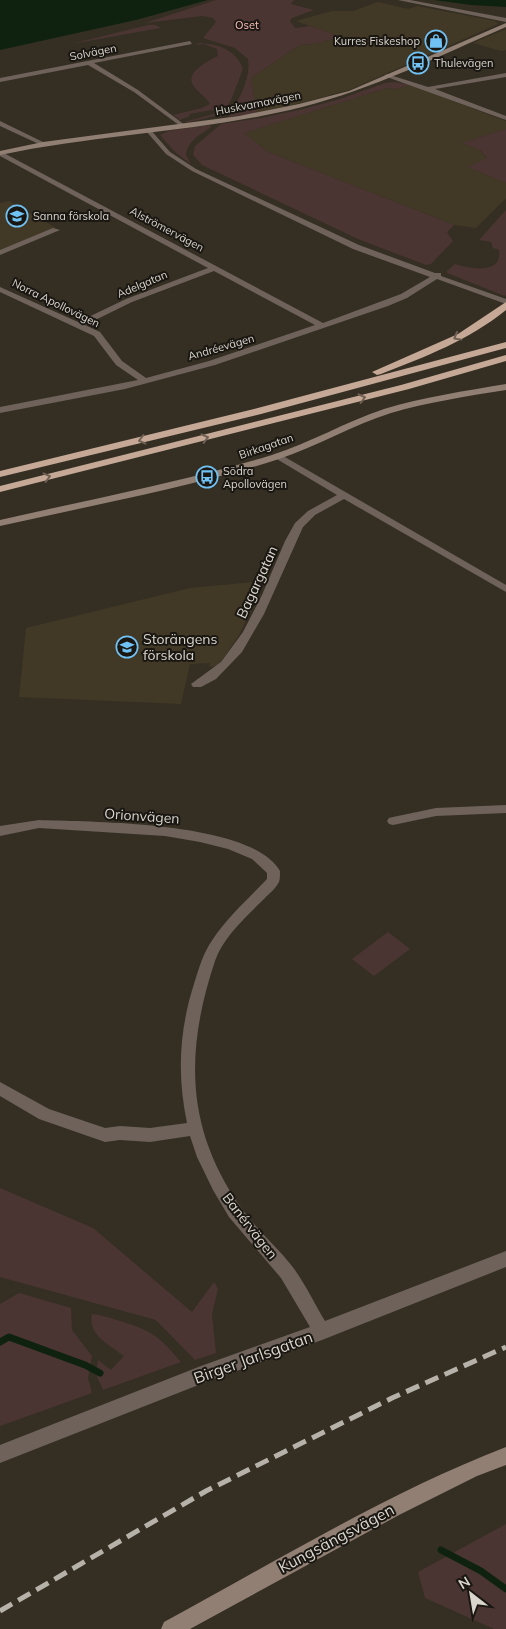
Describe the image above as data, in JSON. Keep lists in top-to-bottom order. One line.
{"streets":{"street":["Solvägen","Huskvarnavägen","Alströmervägen","Adelgatan","Norra Apollovägen","Andréevägen","Birkagatan","Bagargatan","Orionvägen","Banérvägen","Birger Jarlsgatan","Kungsängsvägen"]},"crossings":[["Huskvarnavägen","Alströmervägen"],["Alströmervägen","Adelgatan"],["Alströmervägen","Andréevägen"],["Adelgatan","Norra Apollovägen"],["Norra Apollovägen","Andréevägen"],["Orionvägen","Banérvägen"],["Banérvägen","Birger Jarlsgatan"]],"parks":["Oset"],"places":{"shop":["Kurres Fiskeshop"],"bus stop":["Thulevägen","Södra Apollovägen"],"school or university":["Sanna förskola","Storängens förskola"]},"north":"top left"}
